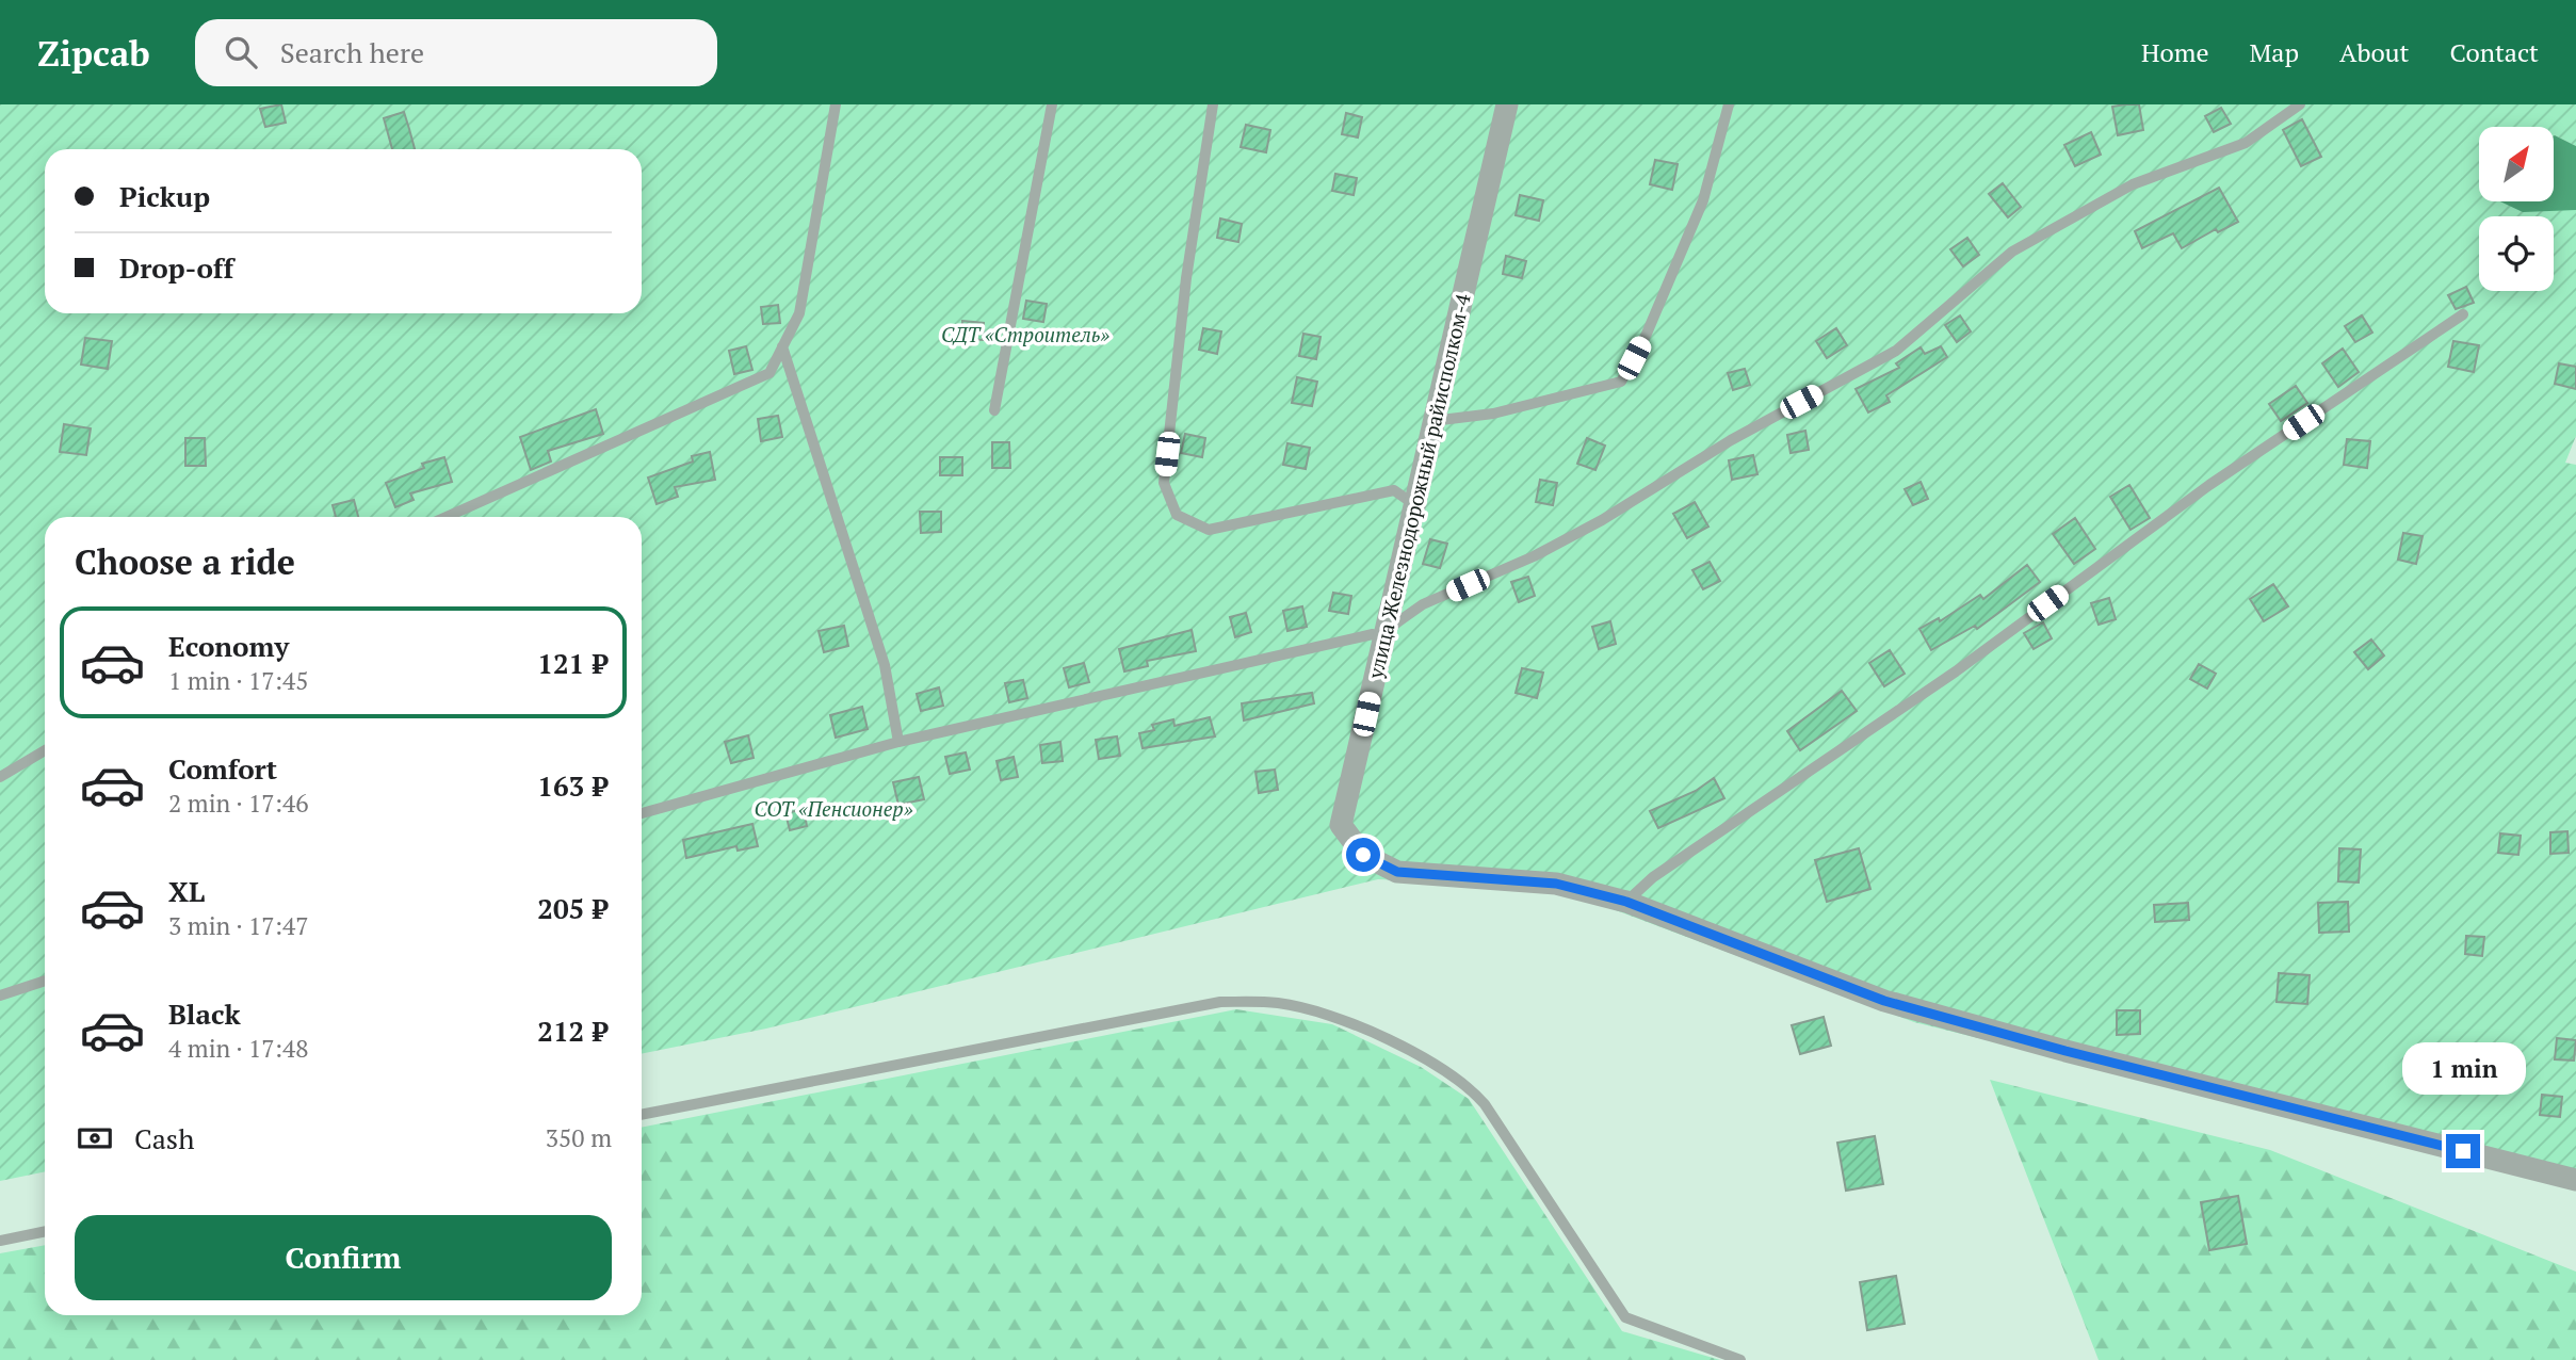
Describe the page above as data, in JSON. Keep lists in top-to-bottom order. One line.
{"streets":{"street":["улица Железнодорожный райисполком-4"]},"parks":["СДТ «Строитель»","СОТ «Пенсионер»"],"north":"top right","page":{"header":"Zipcab","search":"Search here","nav":["Home","Map","About","Contact"],"banner":["Pickup","Drop-off"],"heading":"Choose a ride","list":[{"name":"Economy","note":"1 min · 17:45","value":"121 ₽"},{"name":"Comfort","note":"2 min · 17:46","value":"163 ₽"},{"name":"XL","note":"3 min · 17:47","value":"205 ₽"},{"name":"Black","note":"4 min · 17:48","value":"212 ₽"}],"bubble":"1 min","pay":["Cash","350 m"],"buttons":"Confirm"}}
